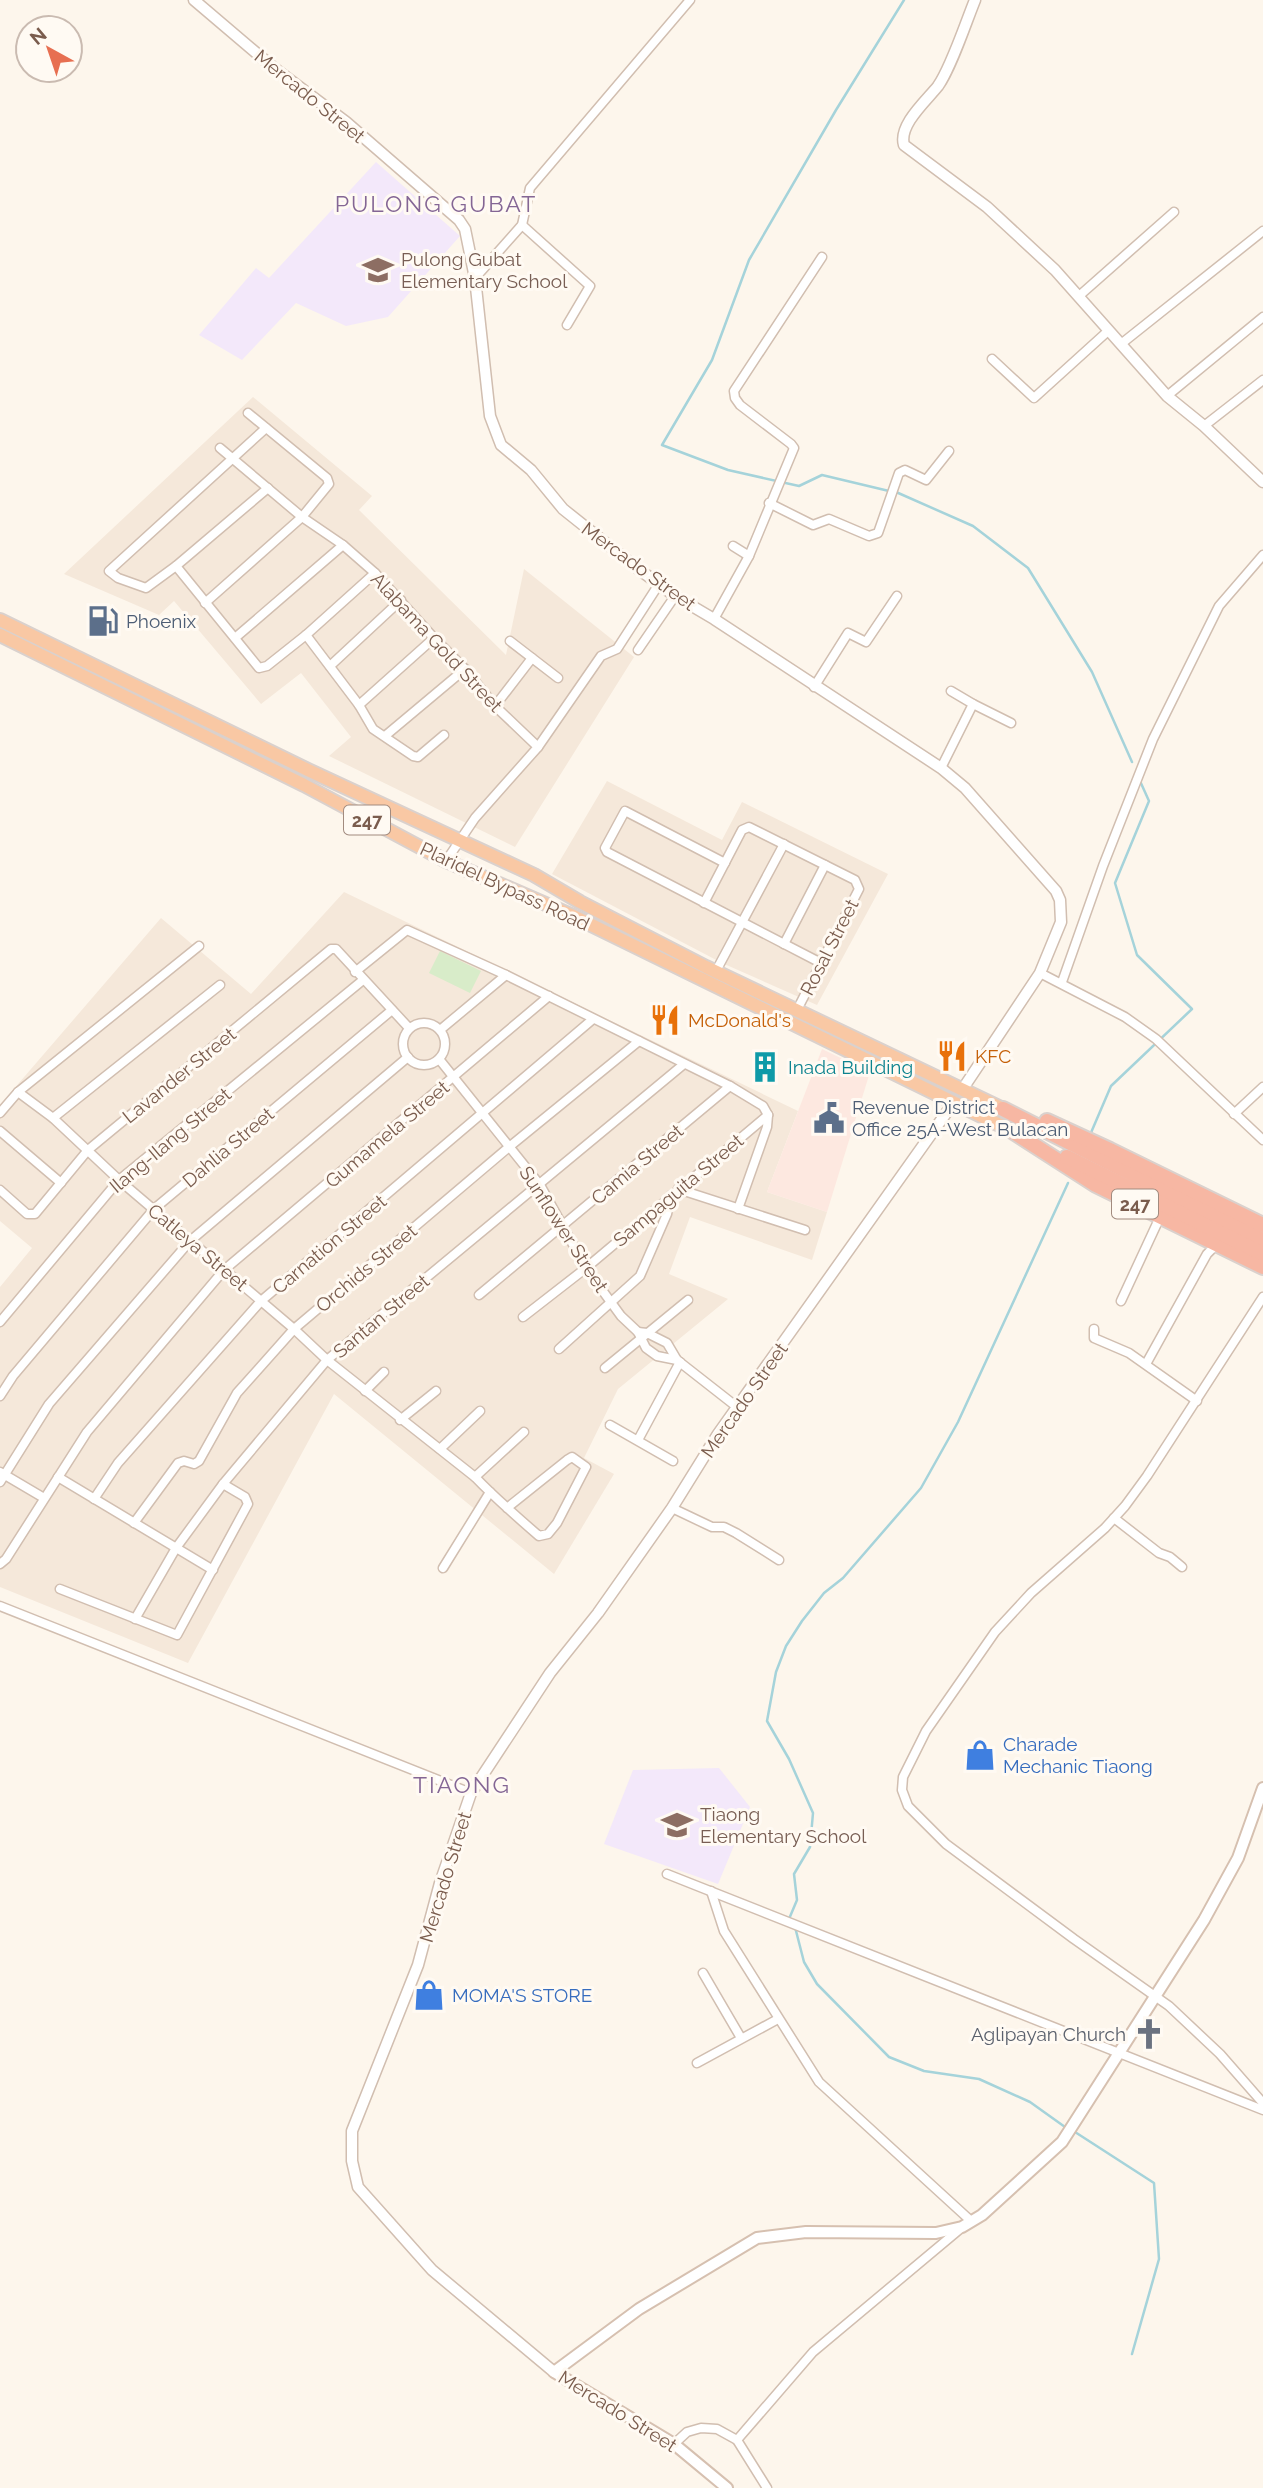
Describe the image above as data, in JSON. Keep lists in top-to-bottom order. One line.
{"streets":{"highway":["247","Plaridel Bypass Road"],"main road":["Mercado Street"],"street":["Alabama Gold Street","Rosal Street","Lavander Street","Gumamela Street","Ilang-Ilang Street","Dahlia Street","Camia Street","Sampaguita Street","Sunflower Street","Carnation Street","Catleya Street","Orchids Street","Santan Street"]},"crossings":[["Mercado Street","Plaridel Bypass Road"],["Mercado Street","Sunflower Street"],["247","Plaridel Bypass Road"],["Plaridel Bypass Road","Rosal Street"],["Lavander Street","Catleya Street"],["Gumamela Street","Sunflower Street"],["Gumamela Street","Catleya Street"],["Ilang-Ilang Street","Catleya Street"],["Dahlia Street","Catleya Street"],["Camia Street","Sunflower Street"],["Sampaguita Street","Sunflower Street"],["Sunflower Street","Carnation Street"],["Sunflower Street","Orchids Street"],["Sunflower Street","Santan Street"],["Carnation Street","Catleya Street"],["Catleya Street","Orchids Street"],["Catleya Street","Santan Street"]],"districts":["PULONG GUBAT","TIAONG"],"places":{"school or university":["Pulong Gubat Elementary School","Tiaong Elementary School"],"fuel station":["Phoenix"],"restaurant":["McDonald's","KFC"],"building":["Inada Building"],"public building":["Revenue District Office 25A-West Bulacan"],"shop":["Charade Mechanic Tiaong","MOMA'S STORE"],"church":["Aglipayan Church"]},"north":"top left"}
